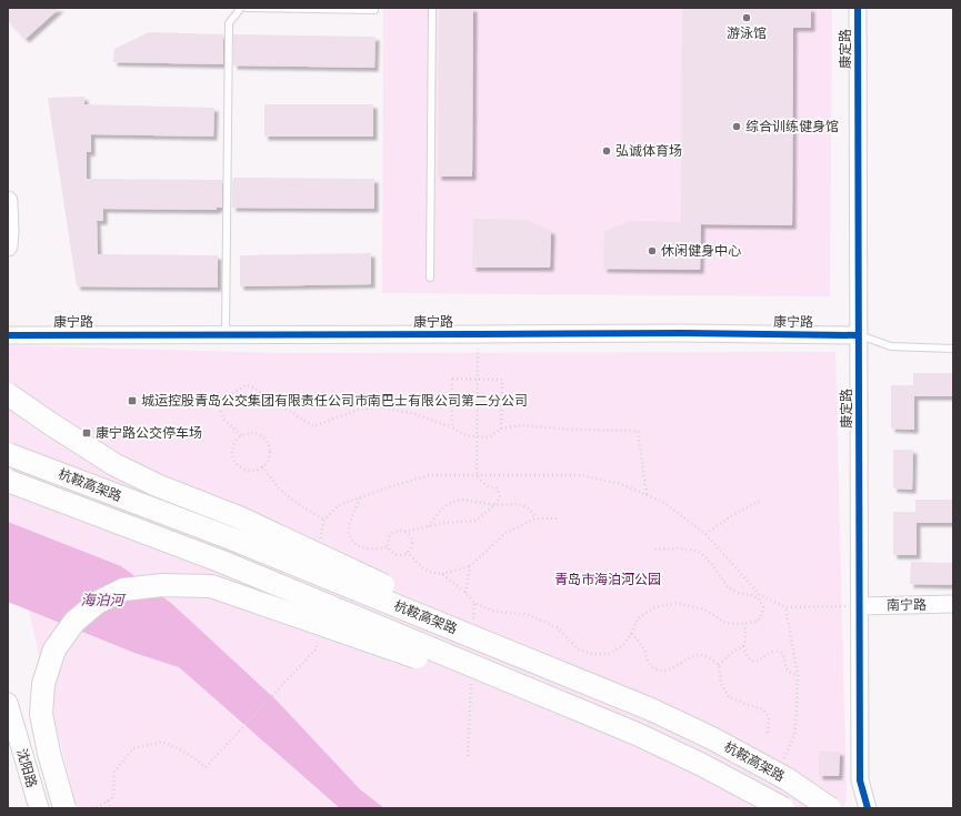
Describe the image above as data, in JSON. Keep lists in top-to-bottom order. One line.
{"streets":{"highway":["杭鞍高架路"],"main road":["沈阳路"],"street":["康定路","康宁路","南宁路"]},"crossings":[["康定路","康宁路"],["康定路","南宁路"]],"water":["海泊河"],"parks":["青岛市海泊河公园"],"places":{"other":["游泳馆","综合训练健身馆","弘诚体育场","休闲健身中心"],"transit":["城运控股青岛公交集团有限责任公司市南巴士有限公司第二分公司","康宁路公交停车场"]}}
